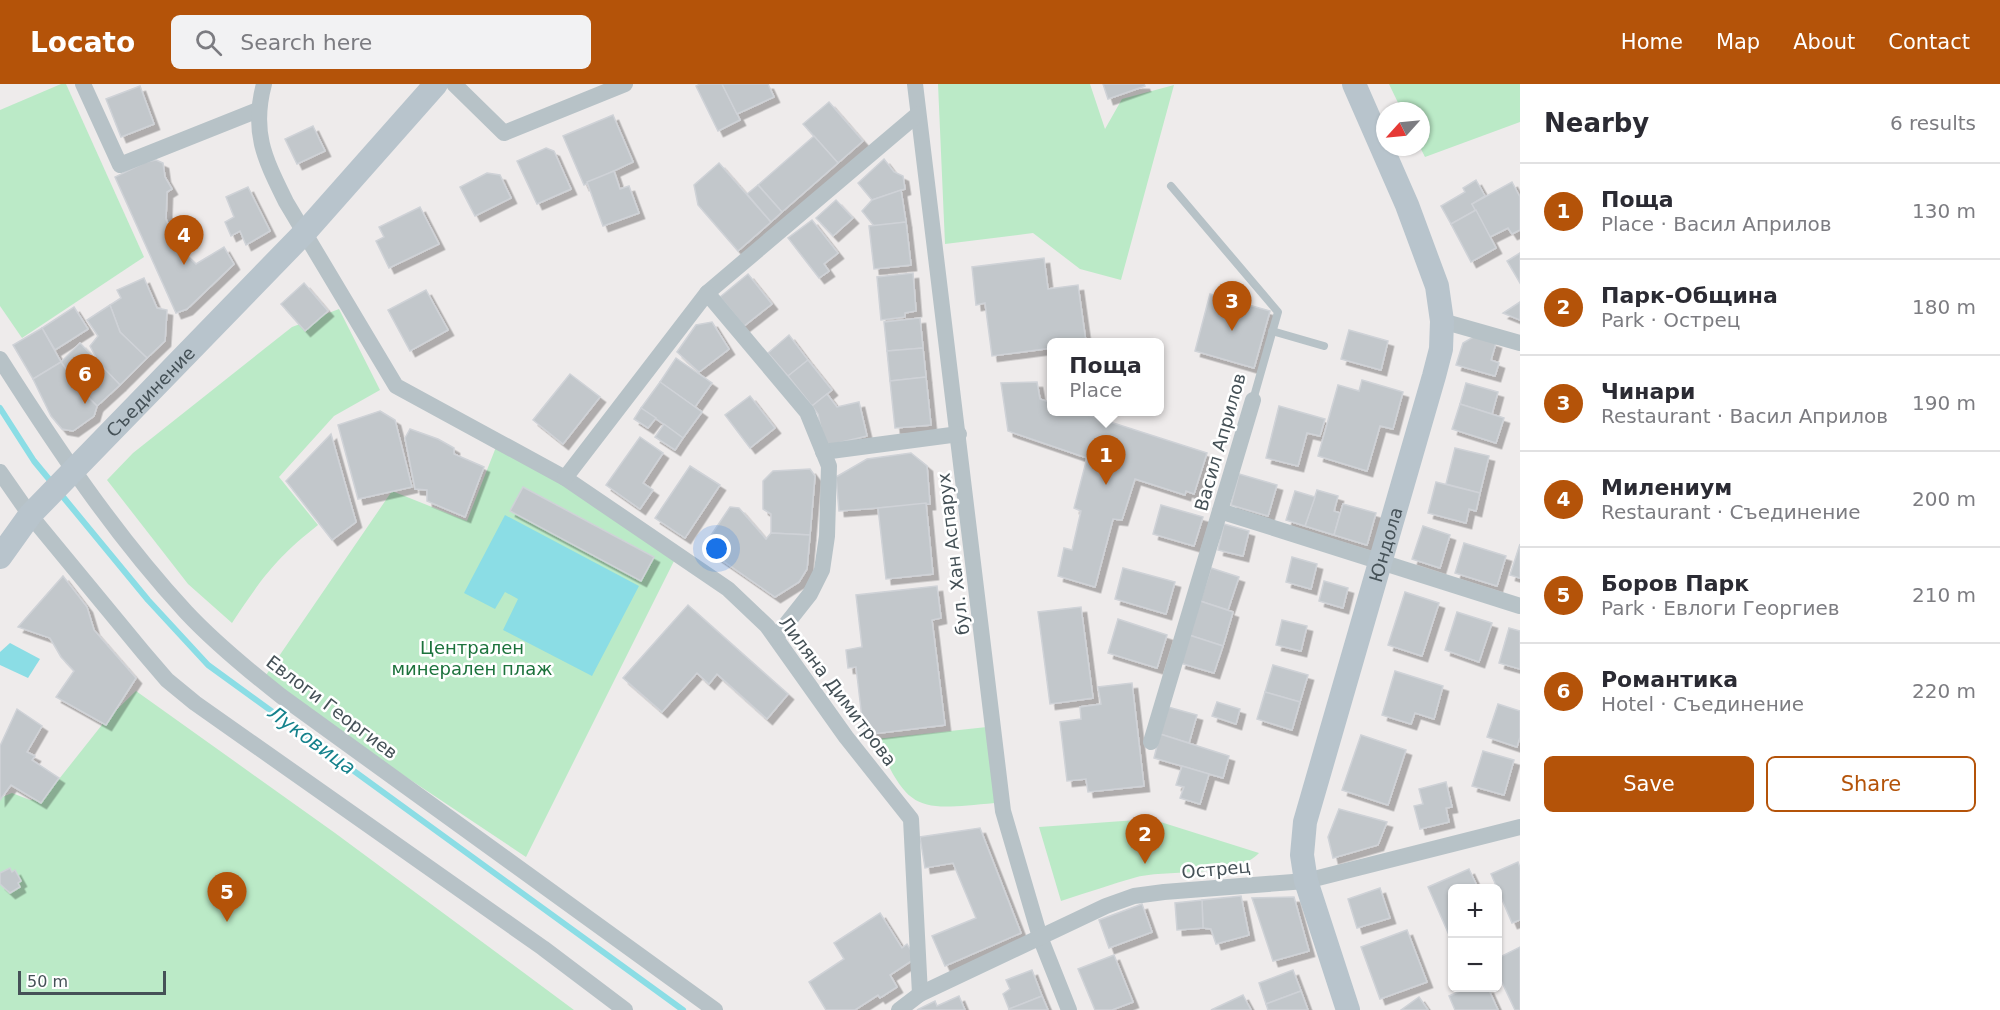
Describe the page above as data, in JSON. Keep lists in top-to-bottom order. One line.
{"streets":{"main road":["Съединение","Юндола"],"street":["Васил Априлов","бул. Хан Аспарух","Лиляна Димитрова","Евлоги Георгиев","Острец"]},"crossings":[["Съединение","Лиляна Димитрова"],["Съединение","Евлоги Георгиев"],["Юндола","Острец"],["бул. Хан Аспарух","Острец"],["Лиляна Димитрова","Острец"]],"water":["Луковица"],"parks":["Централен минерален плаж"],"scale_bar":"50 m","north":"bottom left","page":{"header":"Locato","search":"Search here","nav":["Home","Map","About","Contact"],"heading":["Nearby","6 results"],"list":[{"mark":"1","name":"Поща","note":"Place · Васил Априлов","value":"130 m"},{"mark":"2","name":"Парк-Община","note":"Park · Острец","value":"180 m"},{"mark":"3","name":"Чинари","note":"Restaurant · Васил Априлов","value":"190 m"},{"mark":"4","name":"Милениум","note":"Restaurant · Съединение","value":"200 m"},{"mark":"5","name":"Боров Парк","note":"Park · Евлоги Георгиев","value":"210 m"},{"mark":"6","name":"Романтика","note":"Hotel · Съединение","value":"220 m"}],"pins":["4","3","6","1","2","5"],"popup":["Поща","Place"],"buttons":["Save","Share"],"map_buttons":["+","−"],"scale":"50 m"}}
